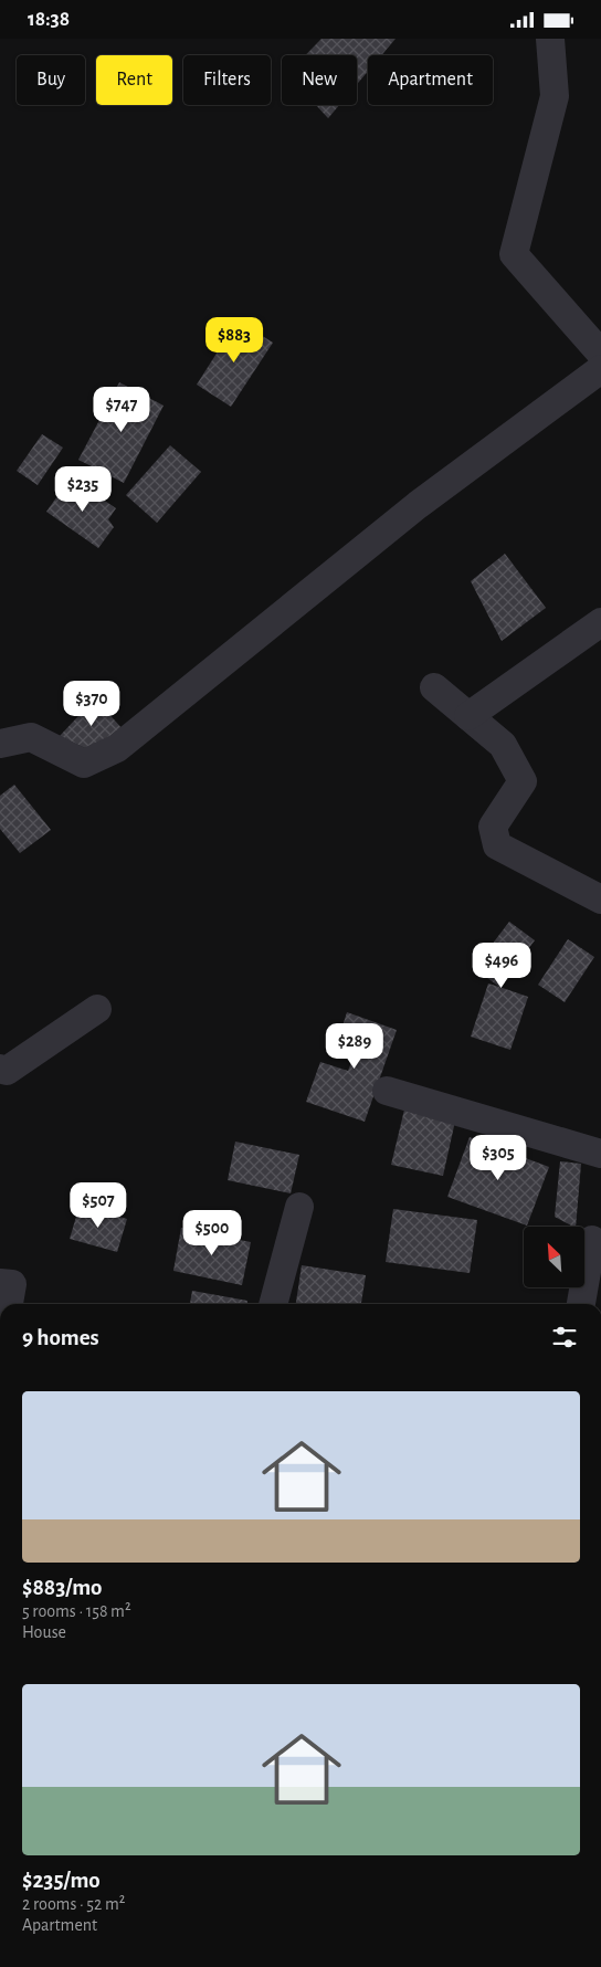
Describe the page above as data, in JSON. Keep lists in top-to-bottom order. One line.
{"north":"top left","page":{"status":"18:38","chip":["Buy","Rent","Filters","New","Apartment"],"price":["$883","$747","$235","$370","$496","$289","$305","$507","$500"],"heading":"9 homes","list":[{"name":"$883/mo","note":"5 rooms · 158 m² · House"},{"name":"$235/mo","note":"2 rooms · 52 m² · Apartment"}]}}
